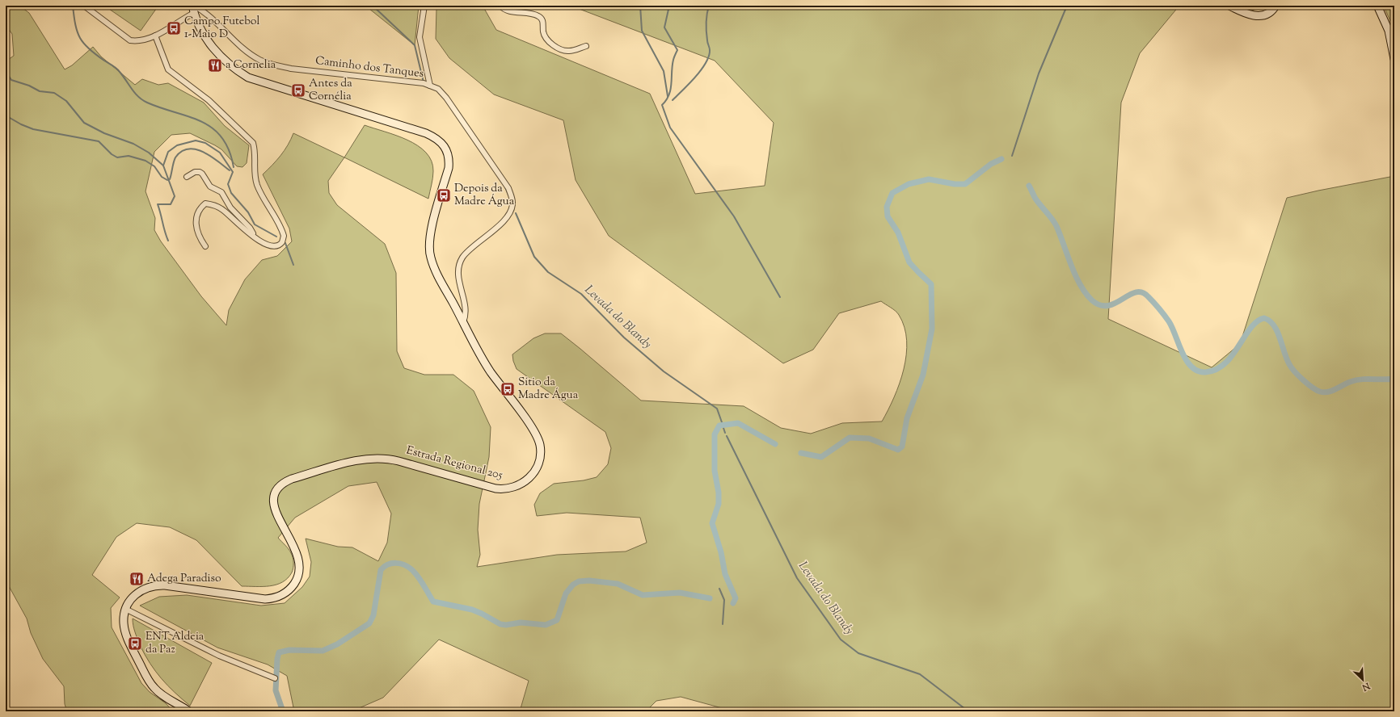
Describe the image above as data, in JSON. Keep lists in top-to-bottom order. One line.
{"streets":{"main road":["Estrada Regional 205"],"street":["Caminho dos Tanques"]},"crossings":[["Caminho dos Tanques","Estrada Regional 205"]],"water":["Levada do Blandy"],"places":{"bus stop":["Campo Futebol 1-Maio D","Antes da Cornélia","Depois da Madre Água","Sítio da Madre Água","ENT Aldeia da Paz"],"restaurant":["a Cornelia","Adega Paradiso"]},"north":"bottom right"}
